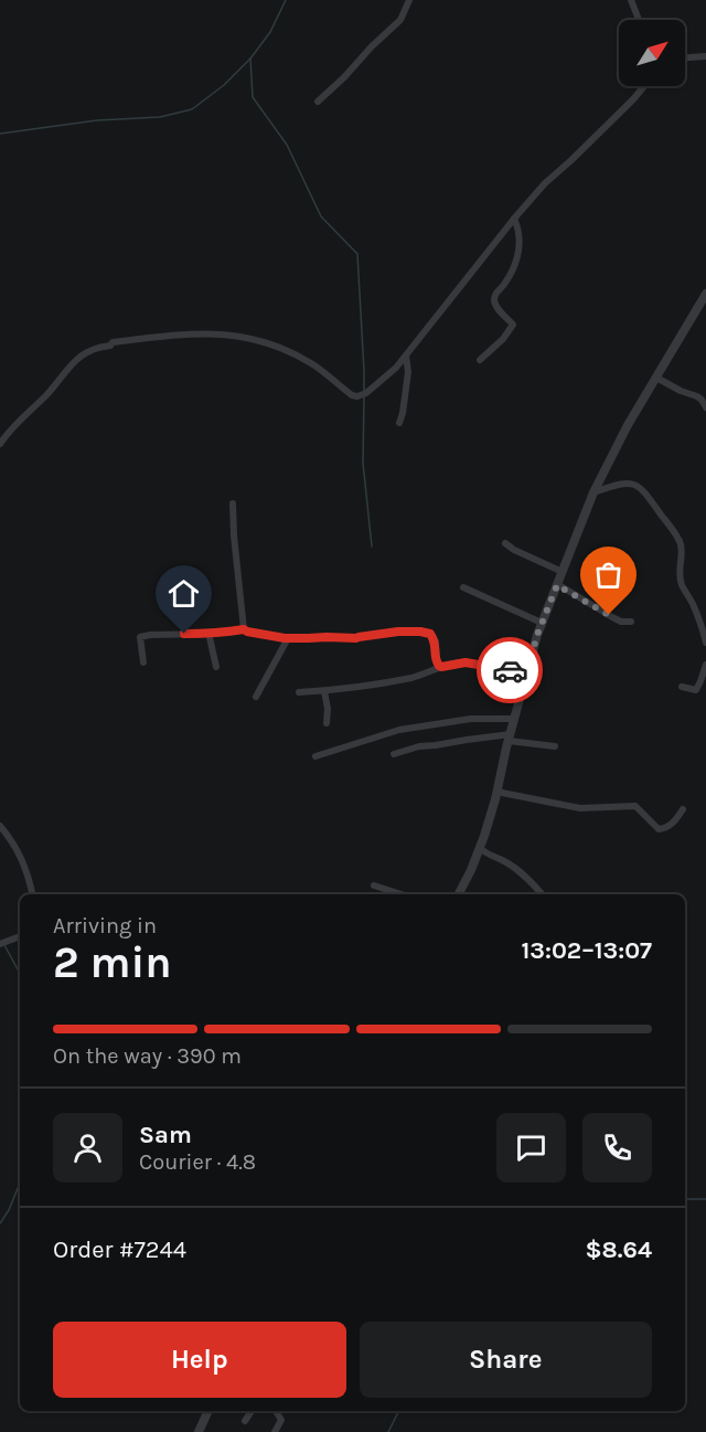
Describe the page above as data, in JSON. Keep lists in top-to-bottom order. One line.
{"north":"top right","page":{"heading":["2 min","Arriving in","13:02–13:07"],"panel":["Sam","Courier · 4.8","Order #7244","$8.64"],"bar":"On the way · 390 m","buttons":["Help","Share"]}}
